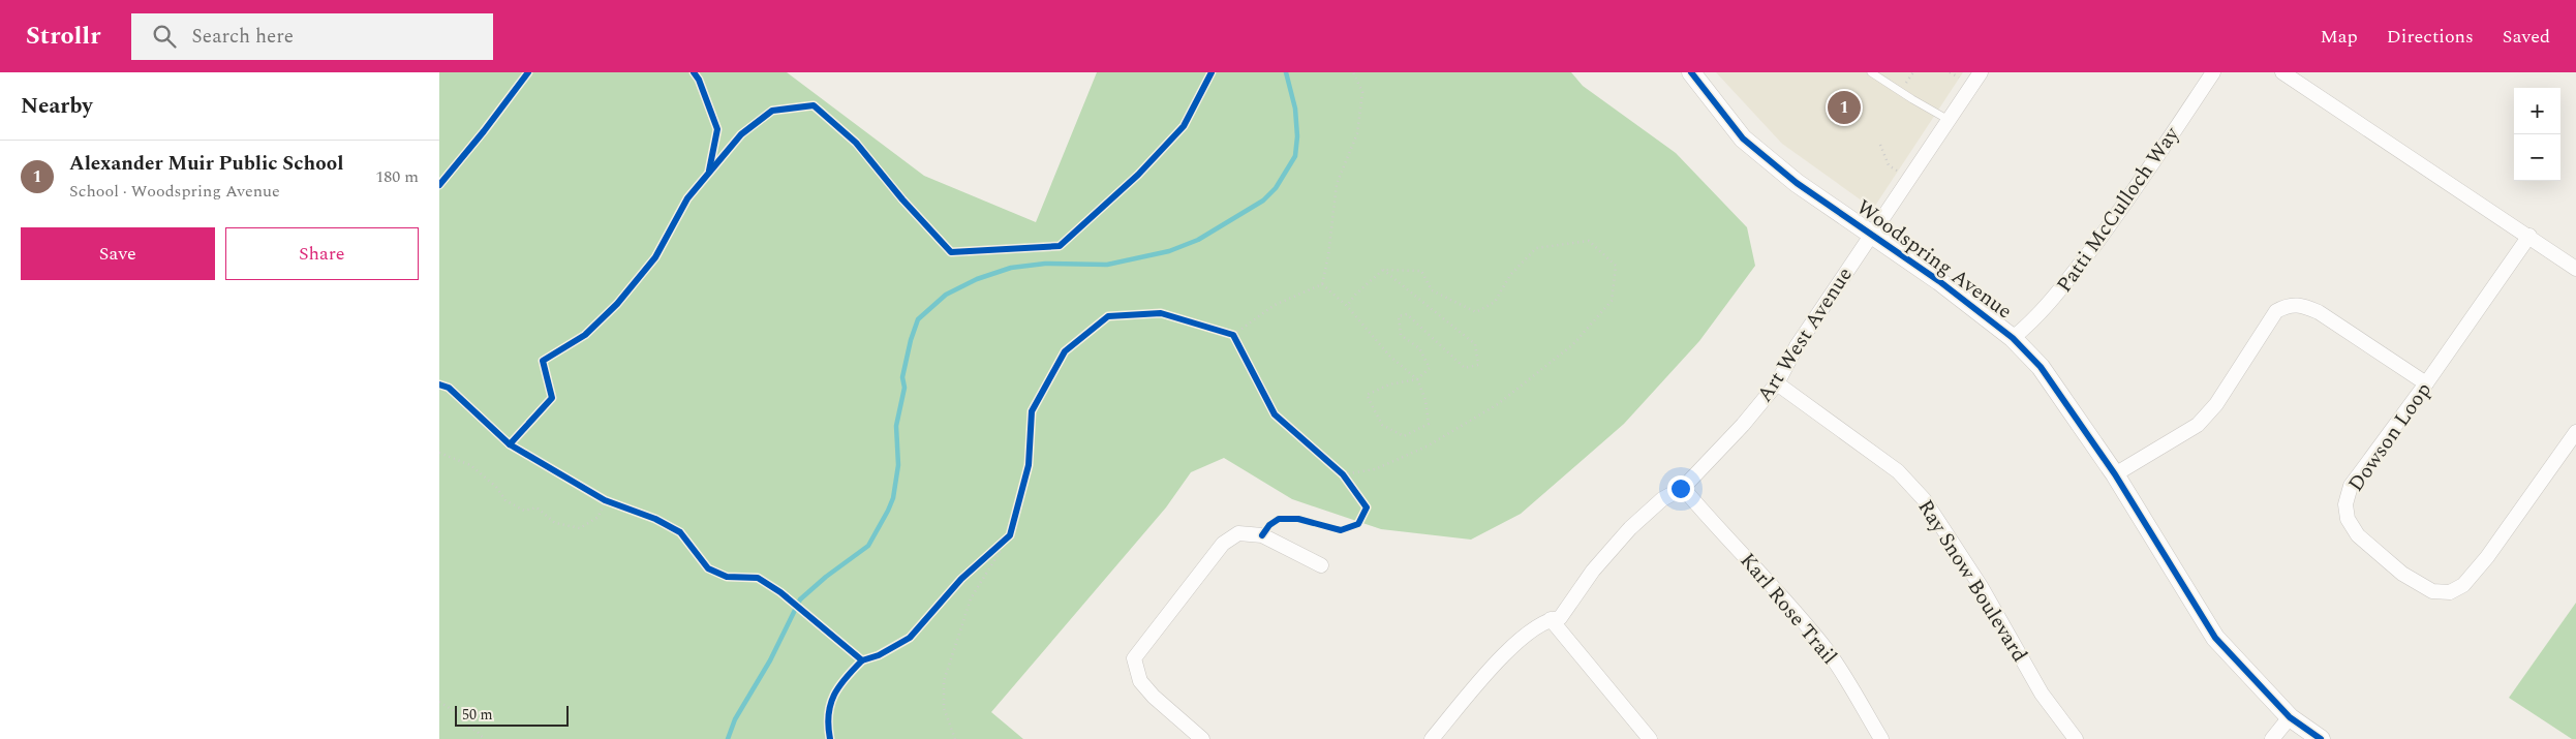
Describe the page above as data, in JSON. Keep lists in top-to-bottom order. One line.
{"streets":{"street":["Patti McCulloch Way","Woodspring Avenue","Art West Avenue","Dowson Loop","Ray Snow Boulevard","Karl Rose Trail"]},"crossings":[["Patti McCulloch Way","Woodspring Avenue"],["Woodspring Avenue","Art West Avenue"],["Art West Avenue","Ray Snow Boulevard"],["Art West Avenue","Karl Rose Trail"]],"scale_bar":"50 m","page":{"header":"Strollr","search":"Search here","nav":["Map","Directions","Saved"],"heading":"Nearby","map_buttons":["+","−"],"pins":"1","list":[{"mark":"1","name":"Alexander Muir Public School","note":"School · Woodspring Avenue","value":"180 m"}],"buttons":["Save","Share"],"scale":"50 m"}}
